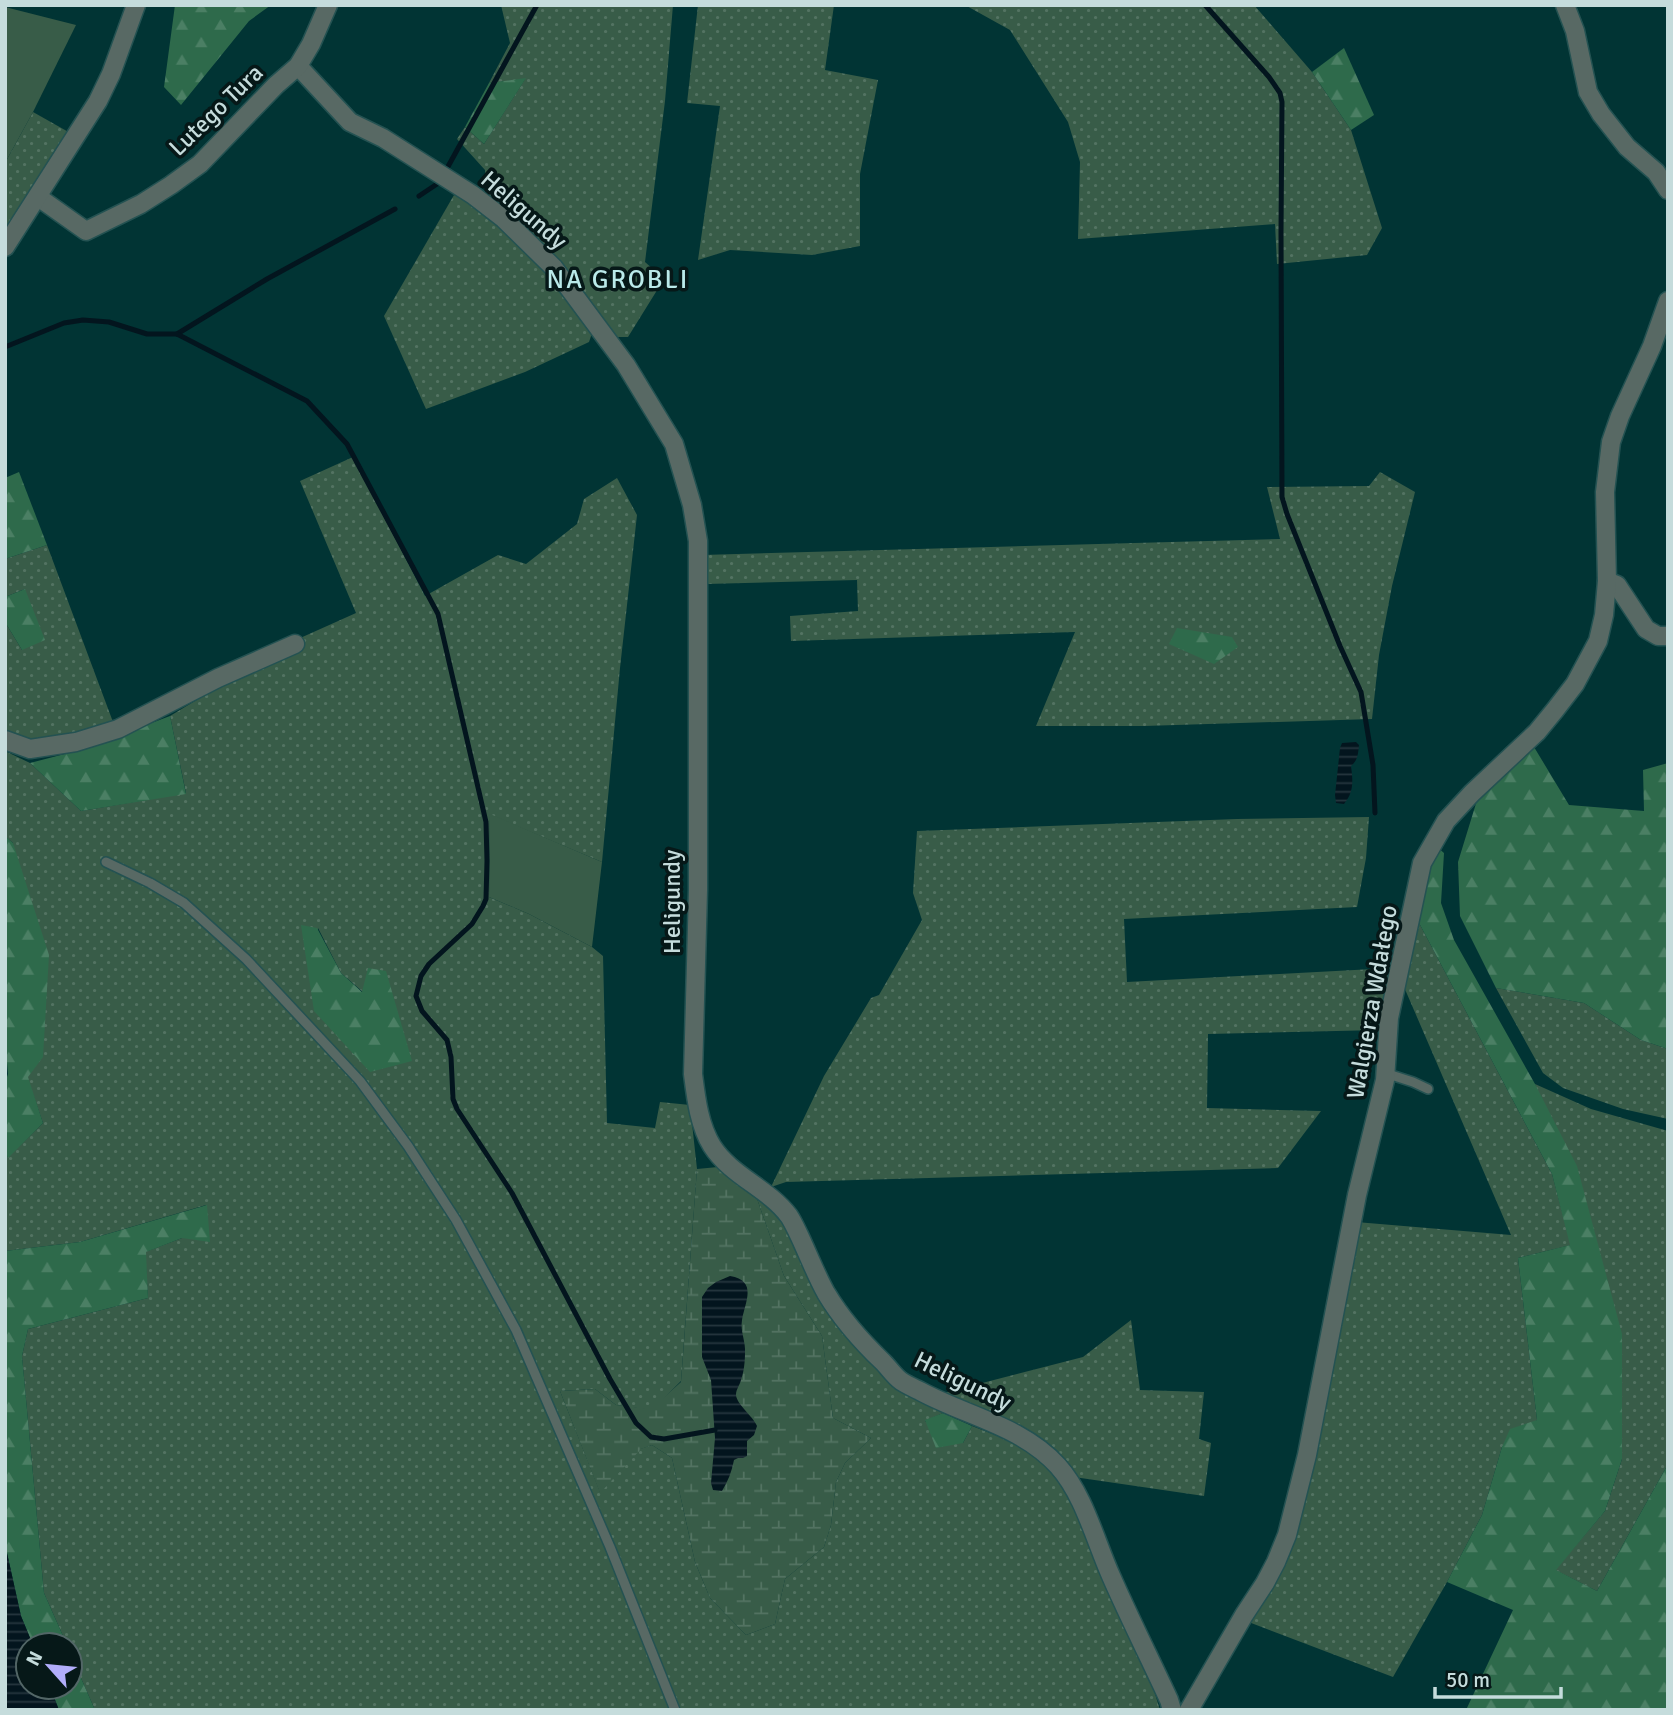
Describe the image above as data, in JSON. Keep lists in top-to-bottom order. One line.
{"streets":{"street":["Lutego Tura","Heligundy","Walgierza Wdałego"]},"crossings":[["Lutego Tura","Heligundy"]],"districts":["NA GROBLI"],"scale_bar":"50 m","north":"top left"}
